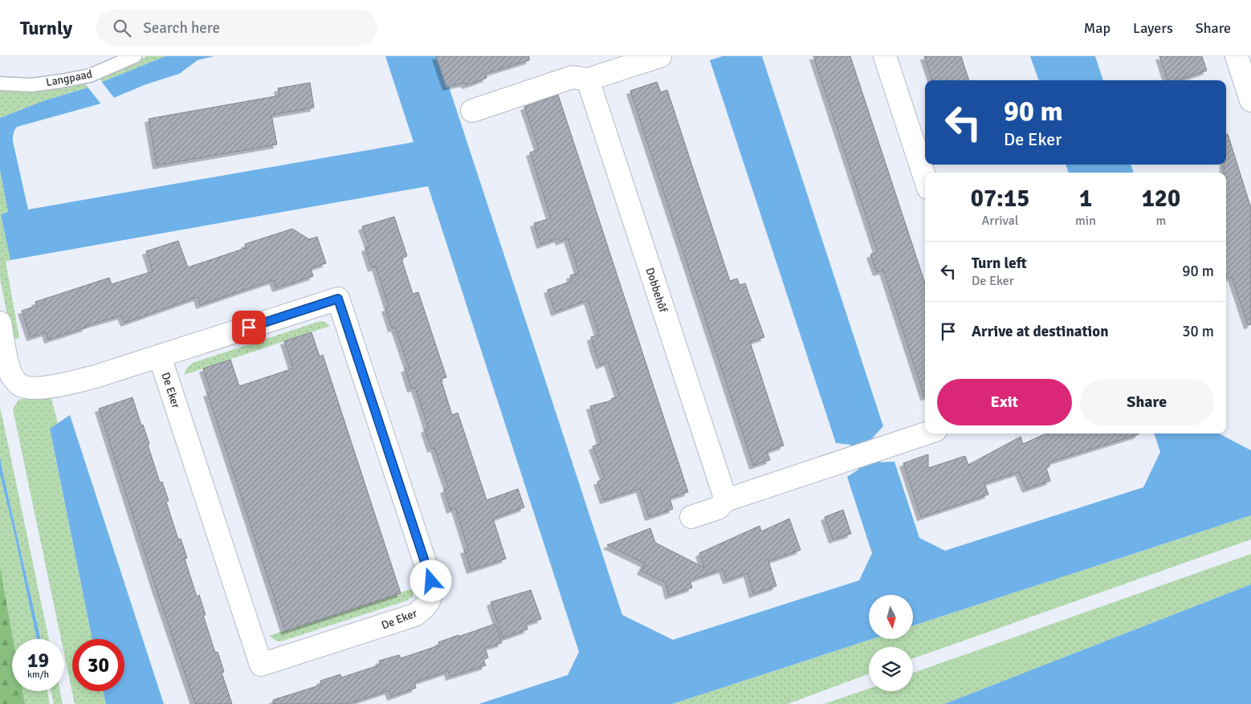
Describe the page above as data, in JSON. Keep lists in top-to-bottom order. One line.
{"streets":{"street":["Dobbehôf","De Eker"],"lane":["Langpaad"]},"north":"bottom","page":{"header":"Turnly","search":"Search here","nav":["Map","Layers","Share"],"turn":["90 m","De Eker"],"eta":["07:15","Arrival","1","min","120","m"],"list":[{"name":"Turn left","note":"De Eker","value":"90 m"},{"name":"Arrive at destination","value":"30 m"}],"buttons":["Exit","Share"],"speed":"19 km/h","limit":"30"}}
